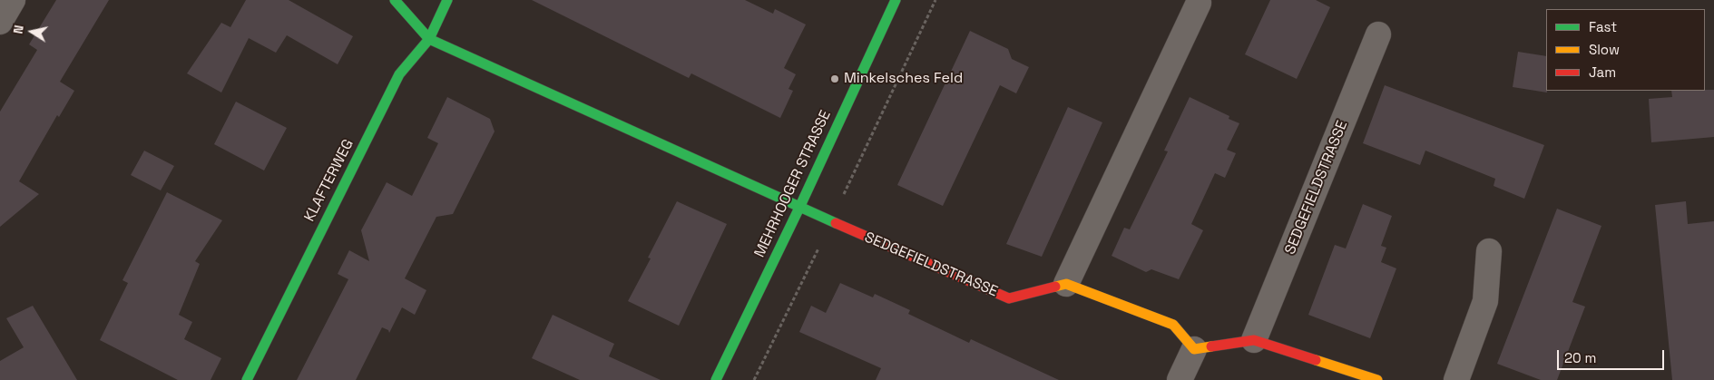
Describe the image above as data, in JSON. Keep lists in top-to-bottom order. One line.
{"streets":{"street":["KLAFTERWEG","MEHRHOOGER STRASSE","SEDGEFIELDSTRASSE"]},"crossings":[["MEHRHOOGER STRASSE","SEDGEFIELDSTRASSE"]],"places":["Minkelsches Feld"],"legend":["Fast","Slow","Jam"],"scale_bar":"20 m","north":"left"}
